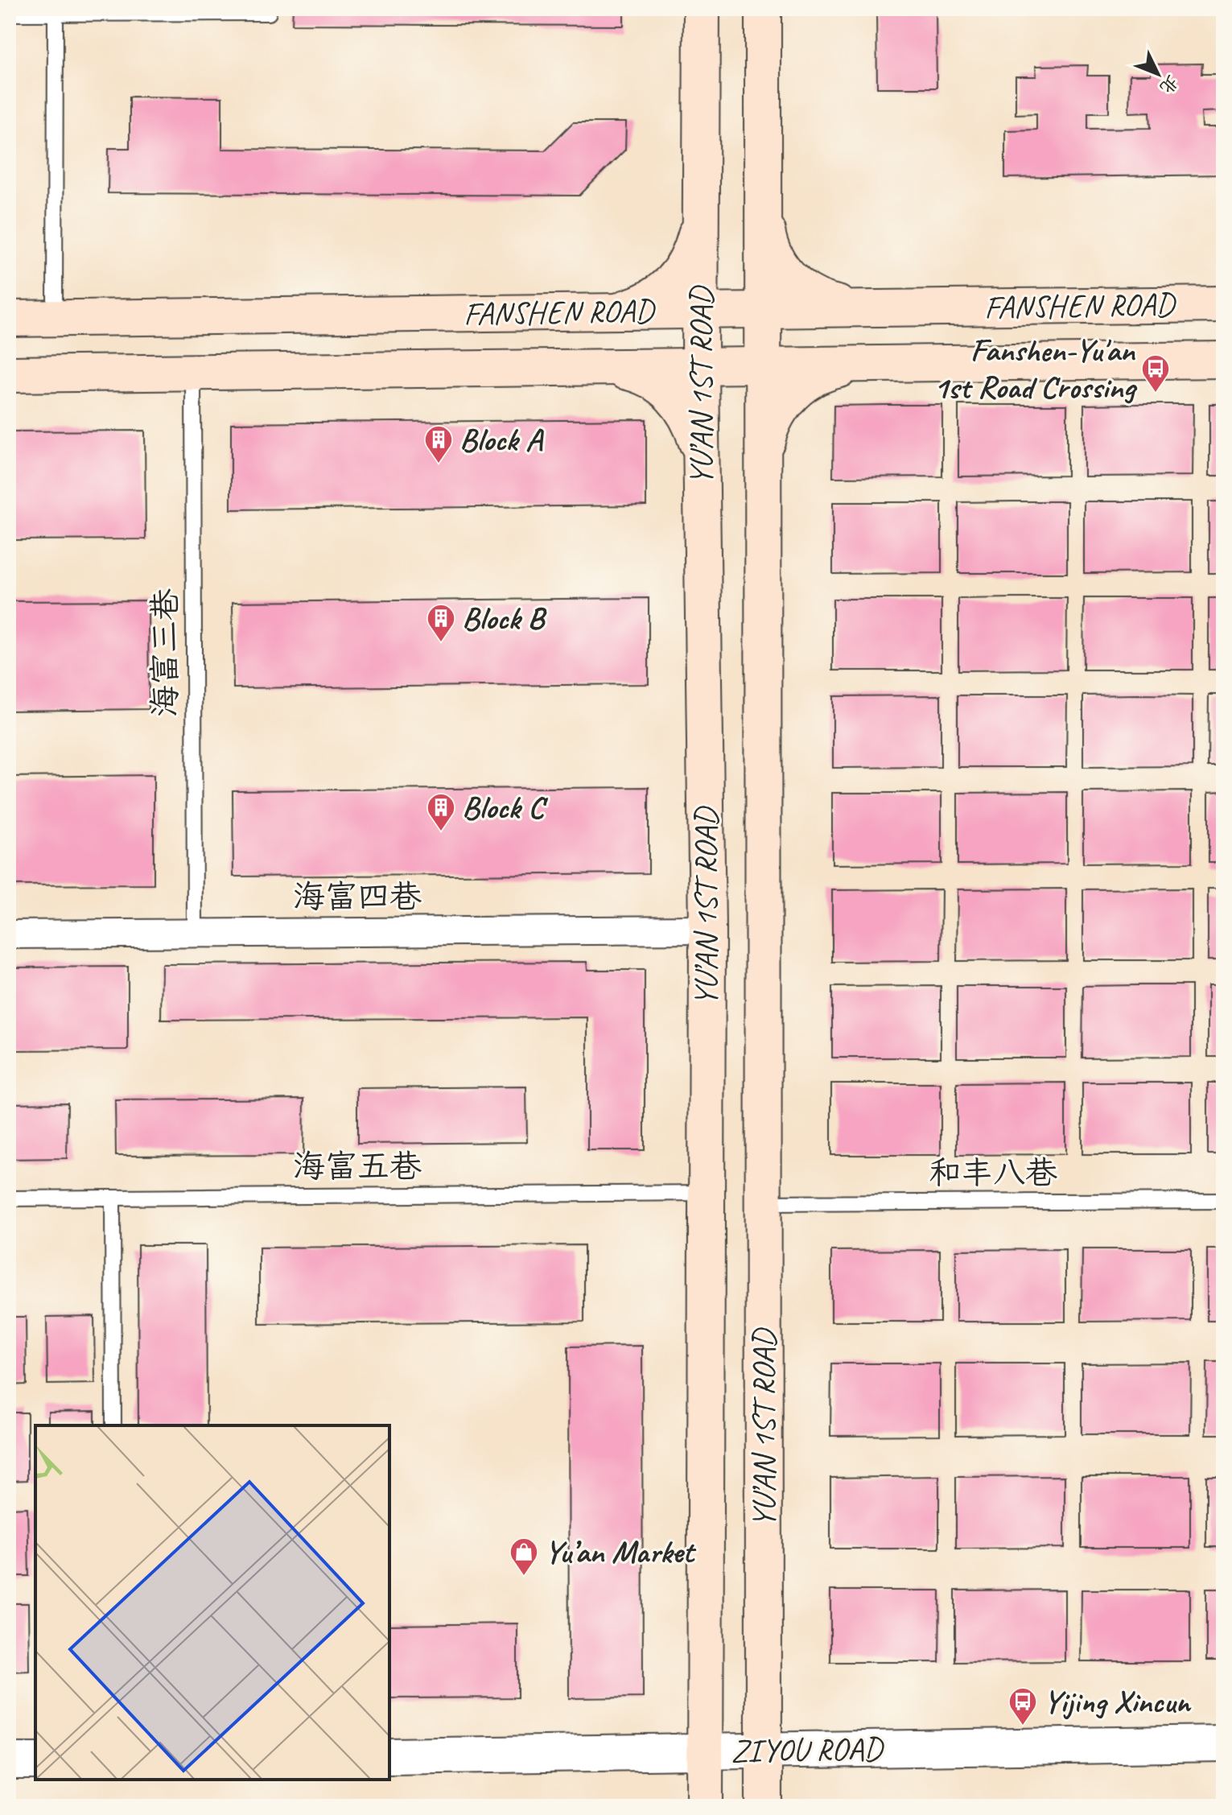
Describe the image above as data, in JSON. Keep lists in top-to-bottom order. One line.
{"streets":{"main road":["FANSHEN ROAD","YU’AN 1ST ROAD"],"street":["海富四巷","ZIYOU ROAD"],"lane":["海富三巷","海富五巷","和丰八巷"]},"crossings":[["FANSHEN ROAD","YU’AN 1ST ROAD"],["FANSHEN ROAD","海富三巷"],["YU’AN 1ST ROAD","海富四巷"],["YU’AN 1ST ROAD","海富五巷"],["YU’AN 1ST ROAD","和丰八巷"],["YU’AN 1ST ROAD","ZIYOU ROAD"],["海富三巷","海富四巷"]],"places":{"bus stop":["Fanshen-Yu'an 1st Road Crossing","Yijing Xincun"],"building":["Block A","Block B","Block C"],"shop":["Yu’an Market"]},"north":"bottom right"}
